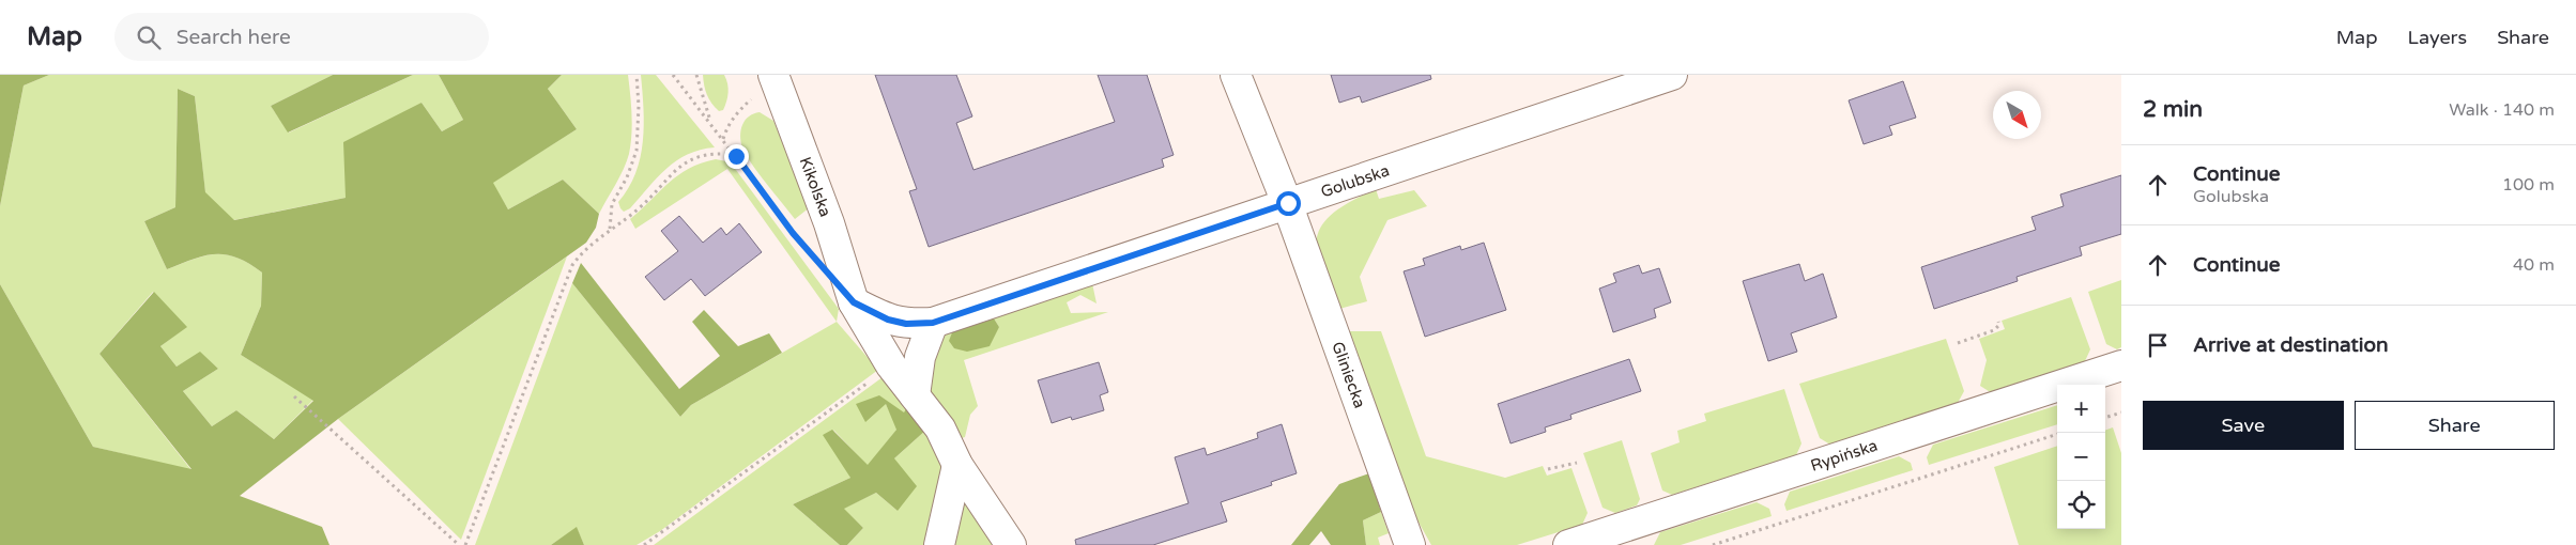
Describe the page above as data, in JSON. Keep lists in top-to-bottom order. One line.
{"streets":{"street":["Golubska","Kikolska","Gliniecka","Rypińska"]},"crossings":[["Golubska","Kikolska"],["Golubska","Gliniecka"]],"north":"bottom right","page":{"header":"Map","search":"Search here","nav":["Map","Layers","Share"],"heading":["2 min","Walk · 140 m"],"list":[["Continue","Golubska","100 m"],["Continue","40 m"],"Arrive at destination"],"map_buttons":["+","−"],"buttons":["Save","Share"]}}
